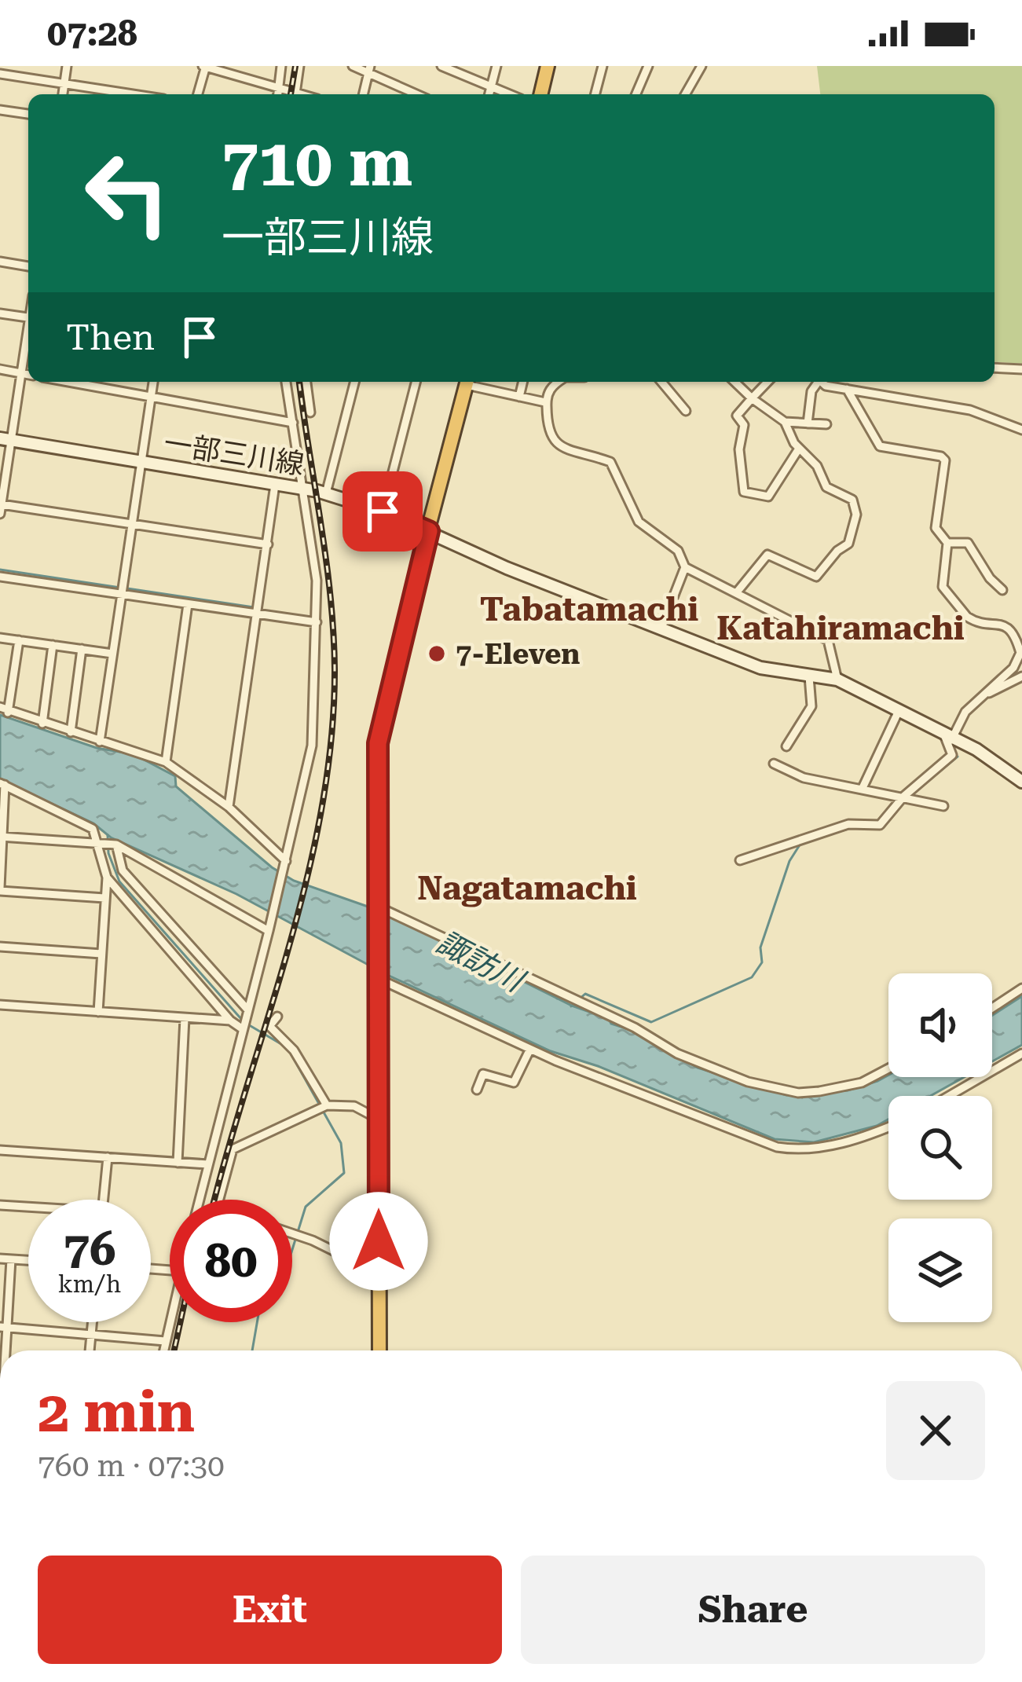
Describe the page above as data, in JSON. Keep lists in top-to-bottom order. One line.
{"streets":{"main road":["一部三川線"]},"districts":["Tabatamachi","Katahiramachi","Nagatamachi"],"water":["諏訪川"],"places":["7-Eleven"],"page":{"status":"07:28","turn":["710 m","一部三川線"],"then":"Then","speed":"76 km/h","limit":"80","heading":["2 min","760 m · 07:30"],"buttons":["Exit","Share"]}}
